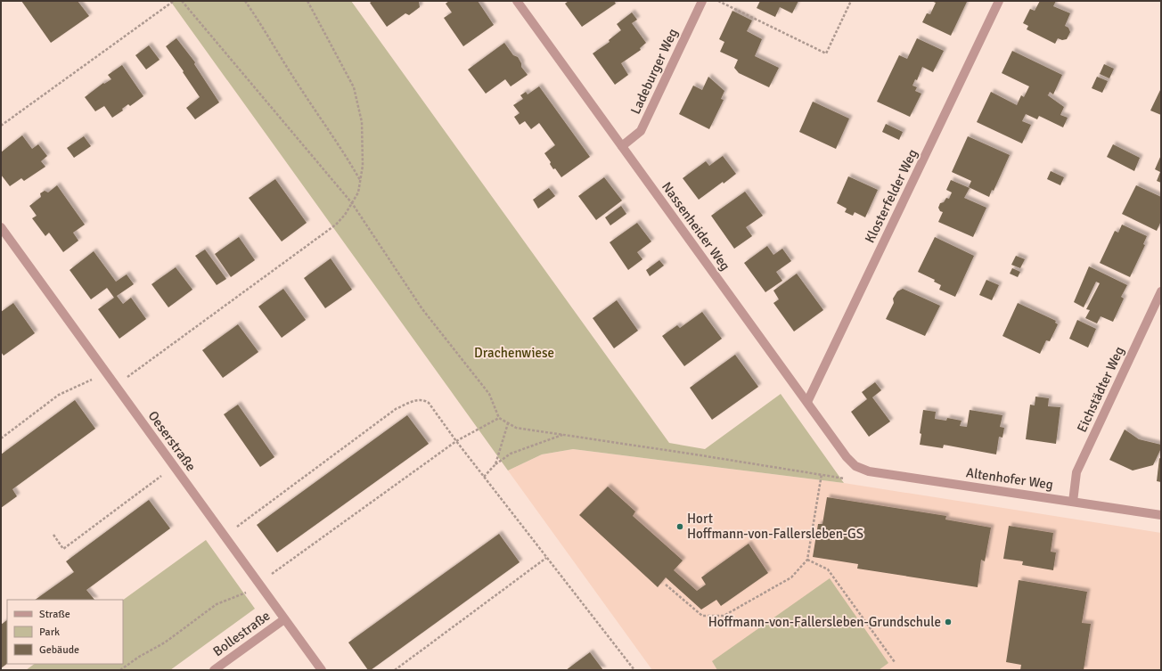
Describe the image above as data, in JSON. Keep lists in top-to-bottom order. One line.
{"streets":{"street":["Ladeburger Weg","Klosterfelder Weg","Nassenheider Weg","Eichstädter Weg","Oeserstraße","Altenhofer Weg","Bollestraße"]},"crossings":[["Ladeburger Weg","Nassenheider Weg"],["Klosterfelder Weg","Nassenheider Weg"],["Nassenheider Weg","Altenhofer Weg"],["Eichstädter Weg","Altenhofer Weg"],["Oeserstraße","Bollestraße"]],"parks":["Drachenwiese"],"places":["Hort Hoffmann-von-Fallersleben-GS","Hoffmann-von-Fallersleben-Grundschule"],"legend":["Straße","Park","Gebäude"]}
